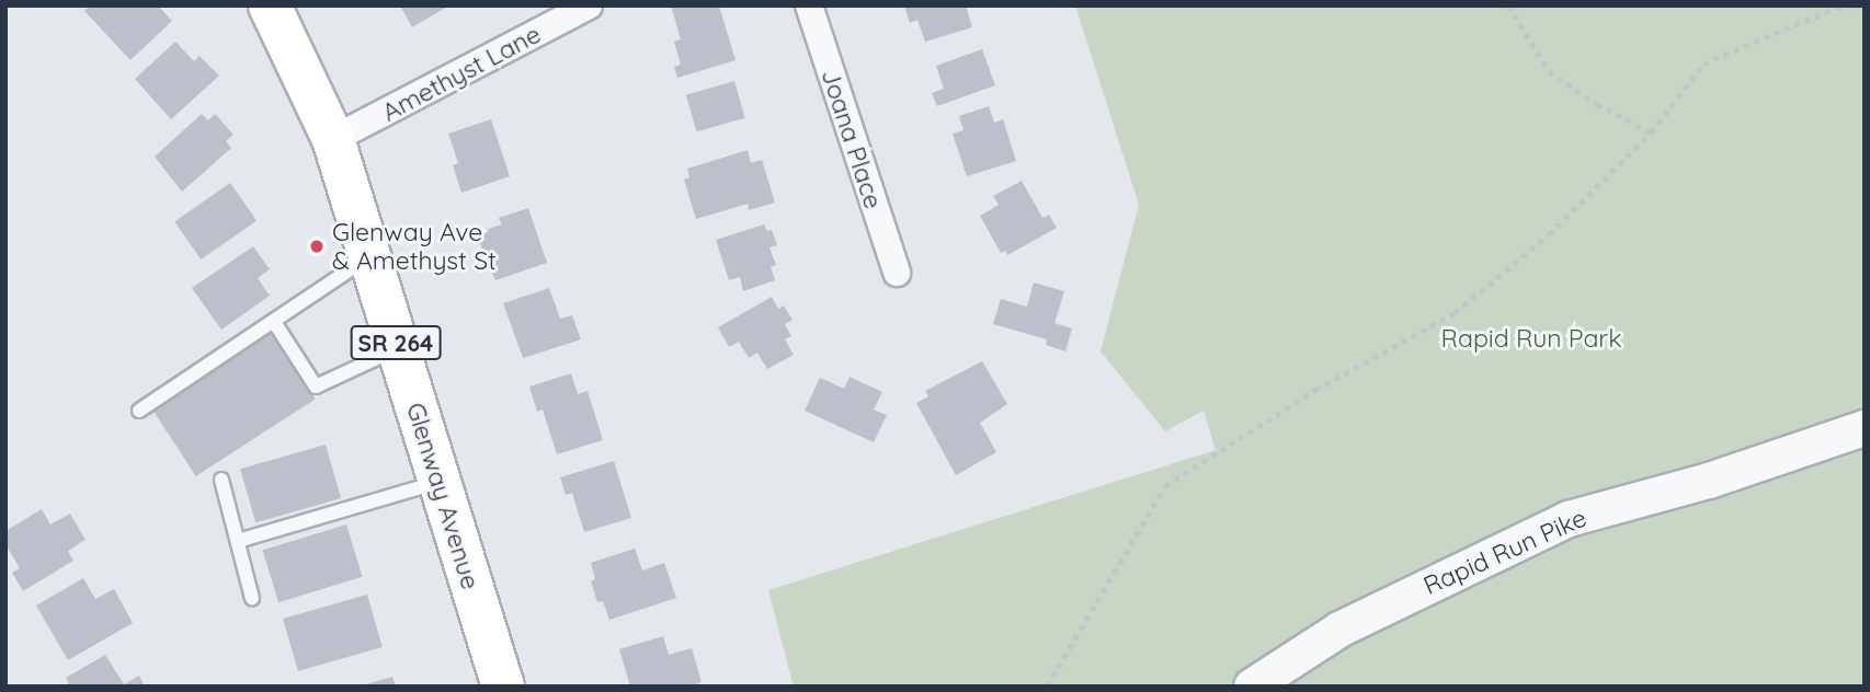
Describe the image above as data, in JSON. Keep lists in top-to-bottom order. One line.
{"streets":{"main road":["SR 264","Glenway Avenue"],"street":["Amethyst Lane","Joana Place","Rapid Run Pike"]},"crossings":[["Amethyst Lane","Glenway Avenue"]],"parks":["Rapid Run Park"],"places":["Glenway Ave & Amethyst St"]}
